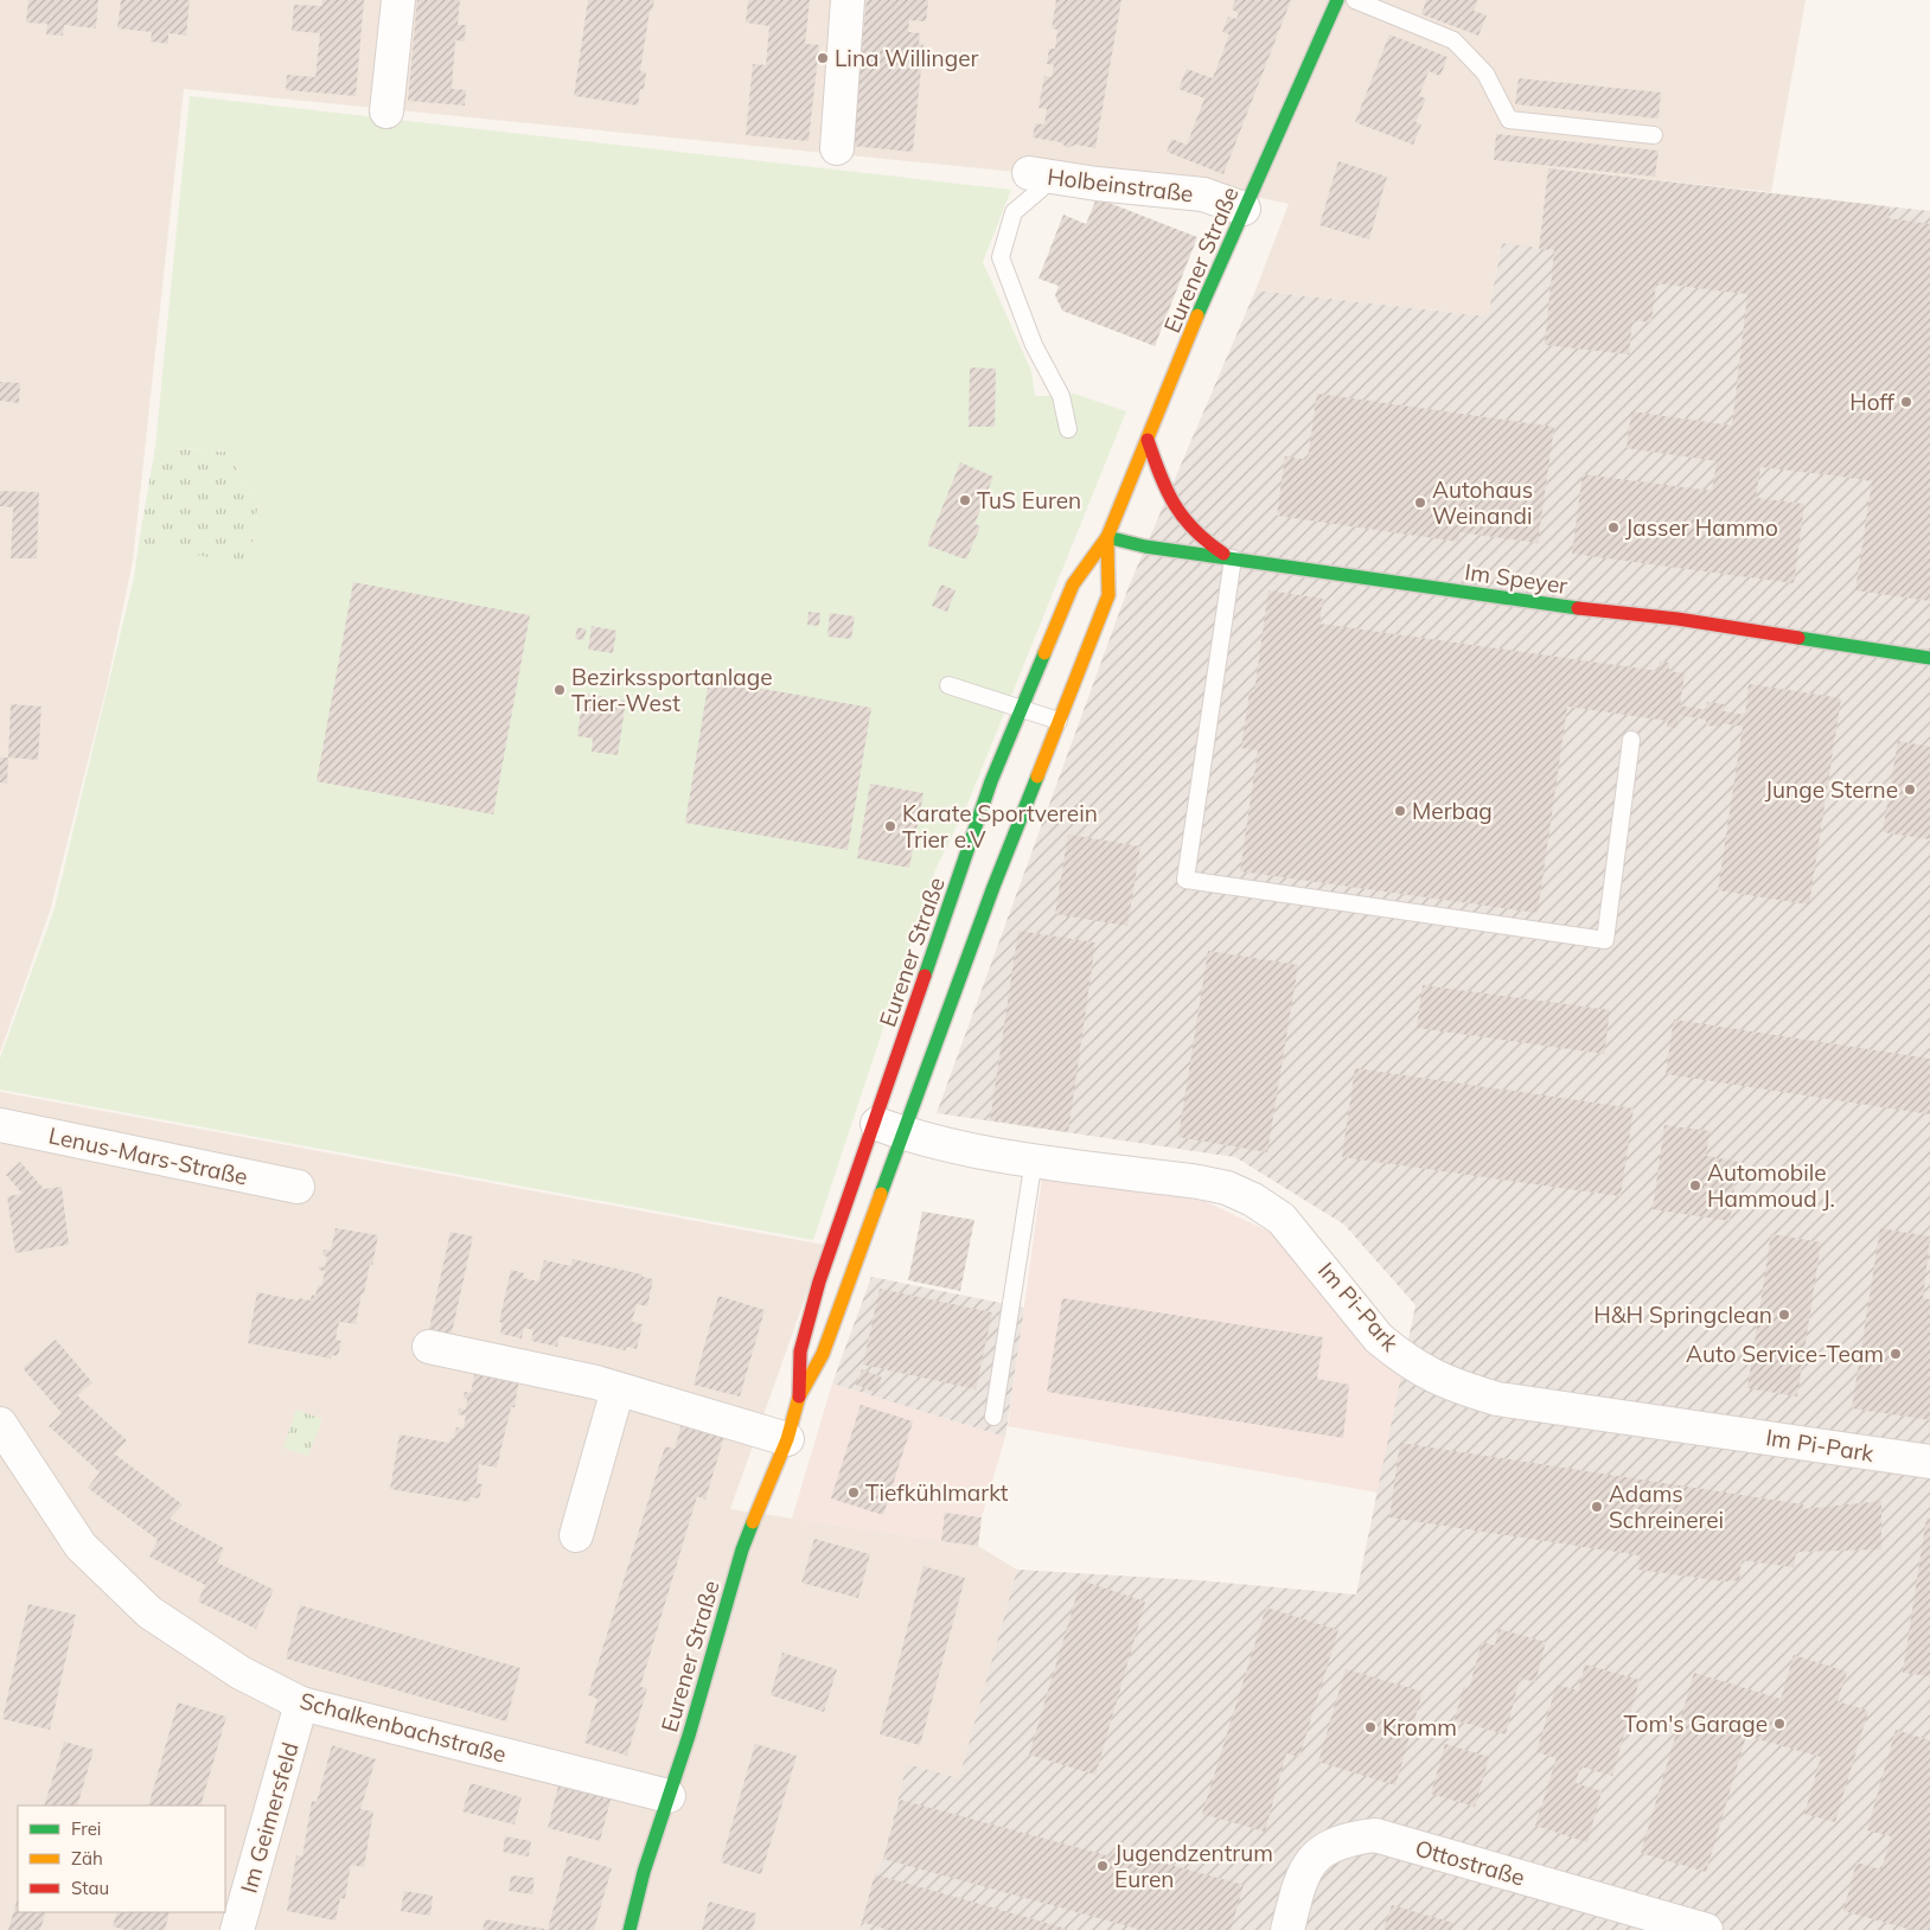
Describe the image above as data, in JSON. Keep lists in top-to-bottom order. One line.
{"streets":{"street":["Holbeinstraße","Eurener Straße","Im Speyer","Lenus-Mars-Straße","Im Pi-Park","Schalkenbachstraße","Im Geimersfeld","Ottostraße"]},"crossings":[["Holbeinstraße","Eurener Straße"],["Eurener Straße","Im Speyer"],["Eurener Straße","Im Pi-Park"],["Eurener Straße","Schalkenbachstraße"],["Schalkenbachstraße","Im Geimersfeld"]],"places":["Lina Willinger","Hoff","TuS Euren","Autohaus Weinandi","Jasser Hammo","Bezirkssportanlage Trier-West","Junge Sterne","Merbag","Karate Sportverein Trier e.V","Automobile Hammoud J.","H&H Springclean","Auto Service-Team","Tiefkühlmarkt","Adams Schreinerei","Tom's Garage","Kromm","Jugendzentrum Euren"],"legend":["Frei","Zäh","Stau"]}
